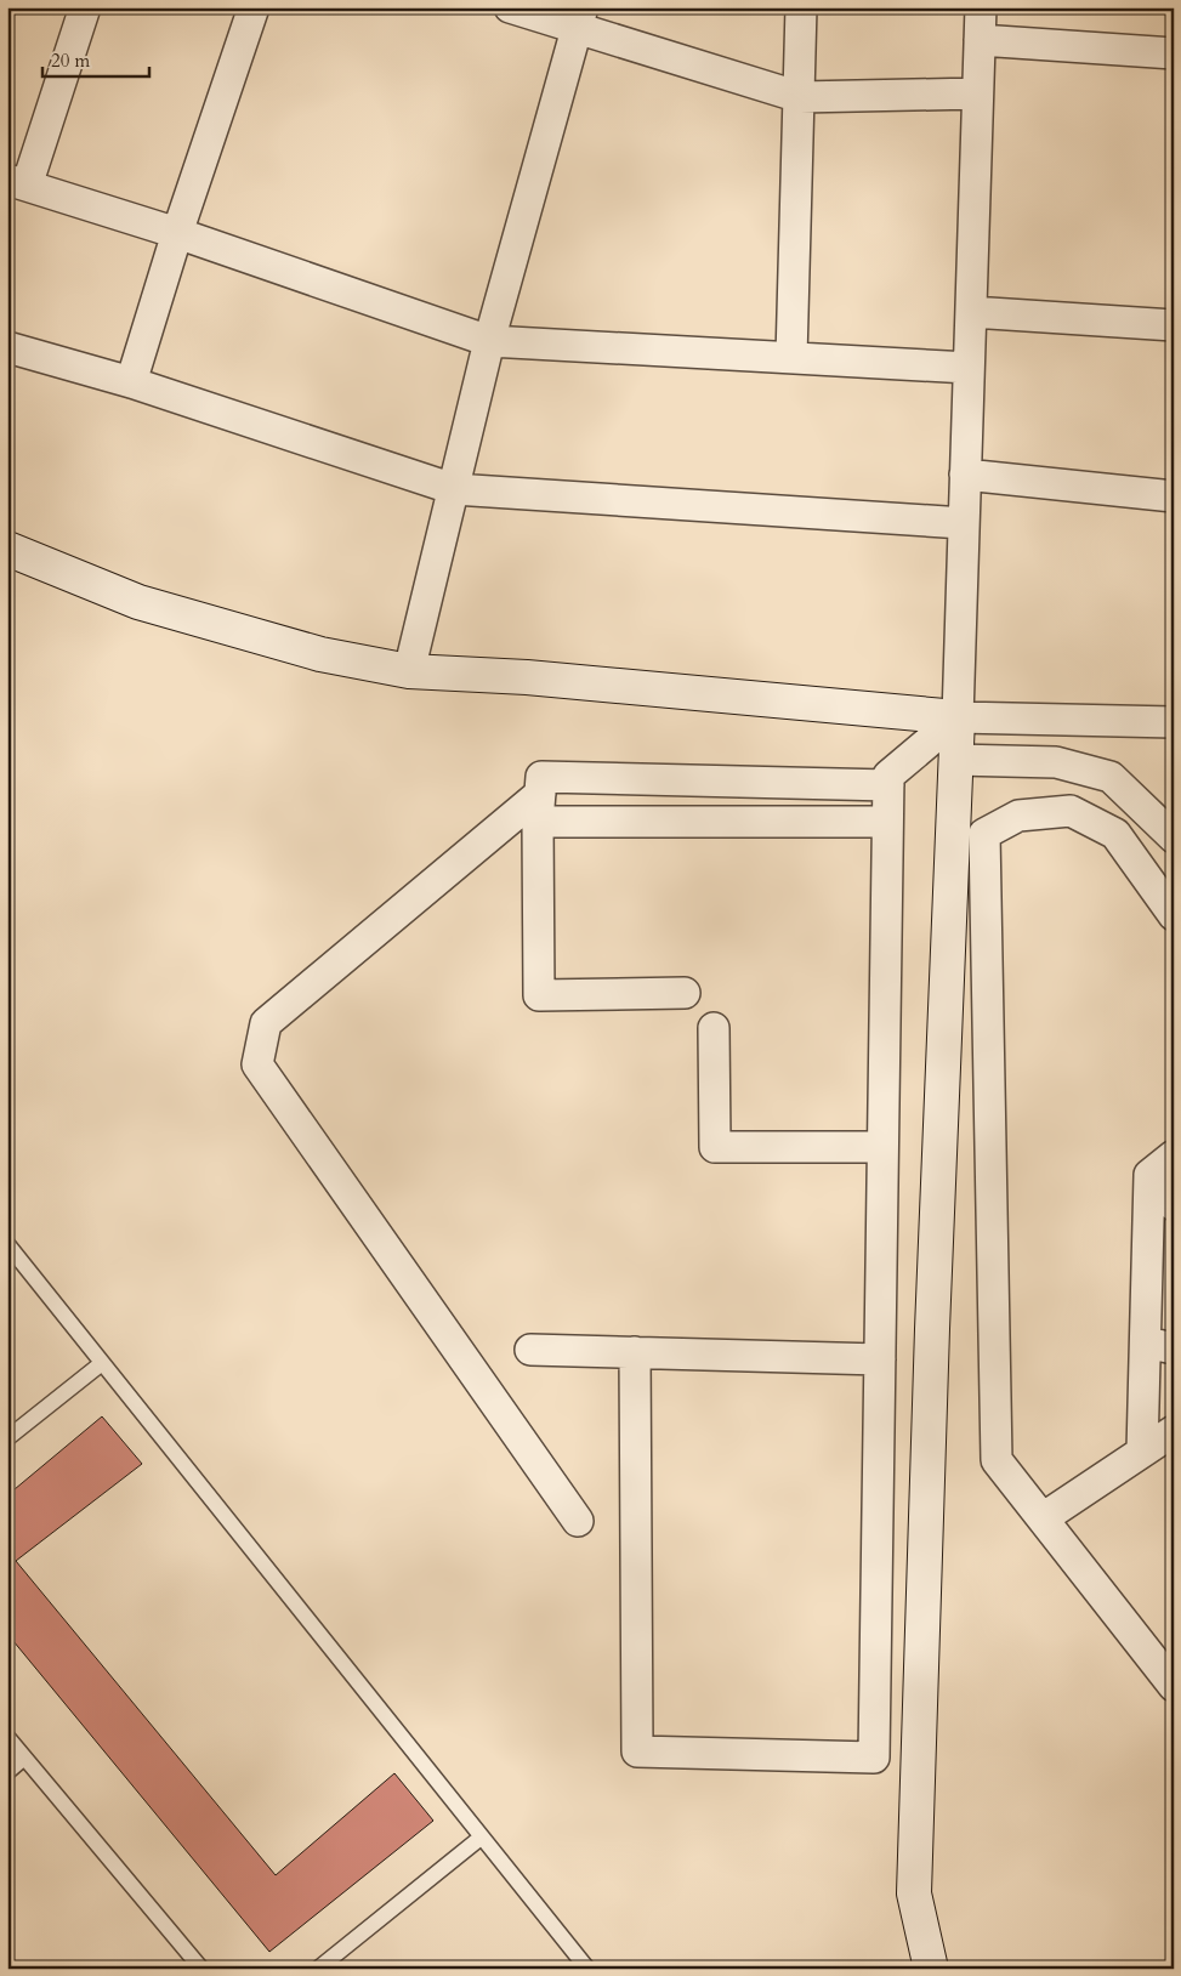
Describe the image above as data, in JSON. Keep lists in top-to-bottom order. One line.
{"scale_bar":"20 m"}
